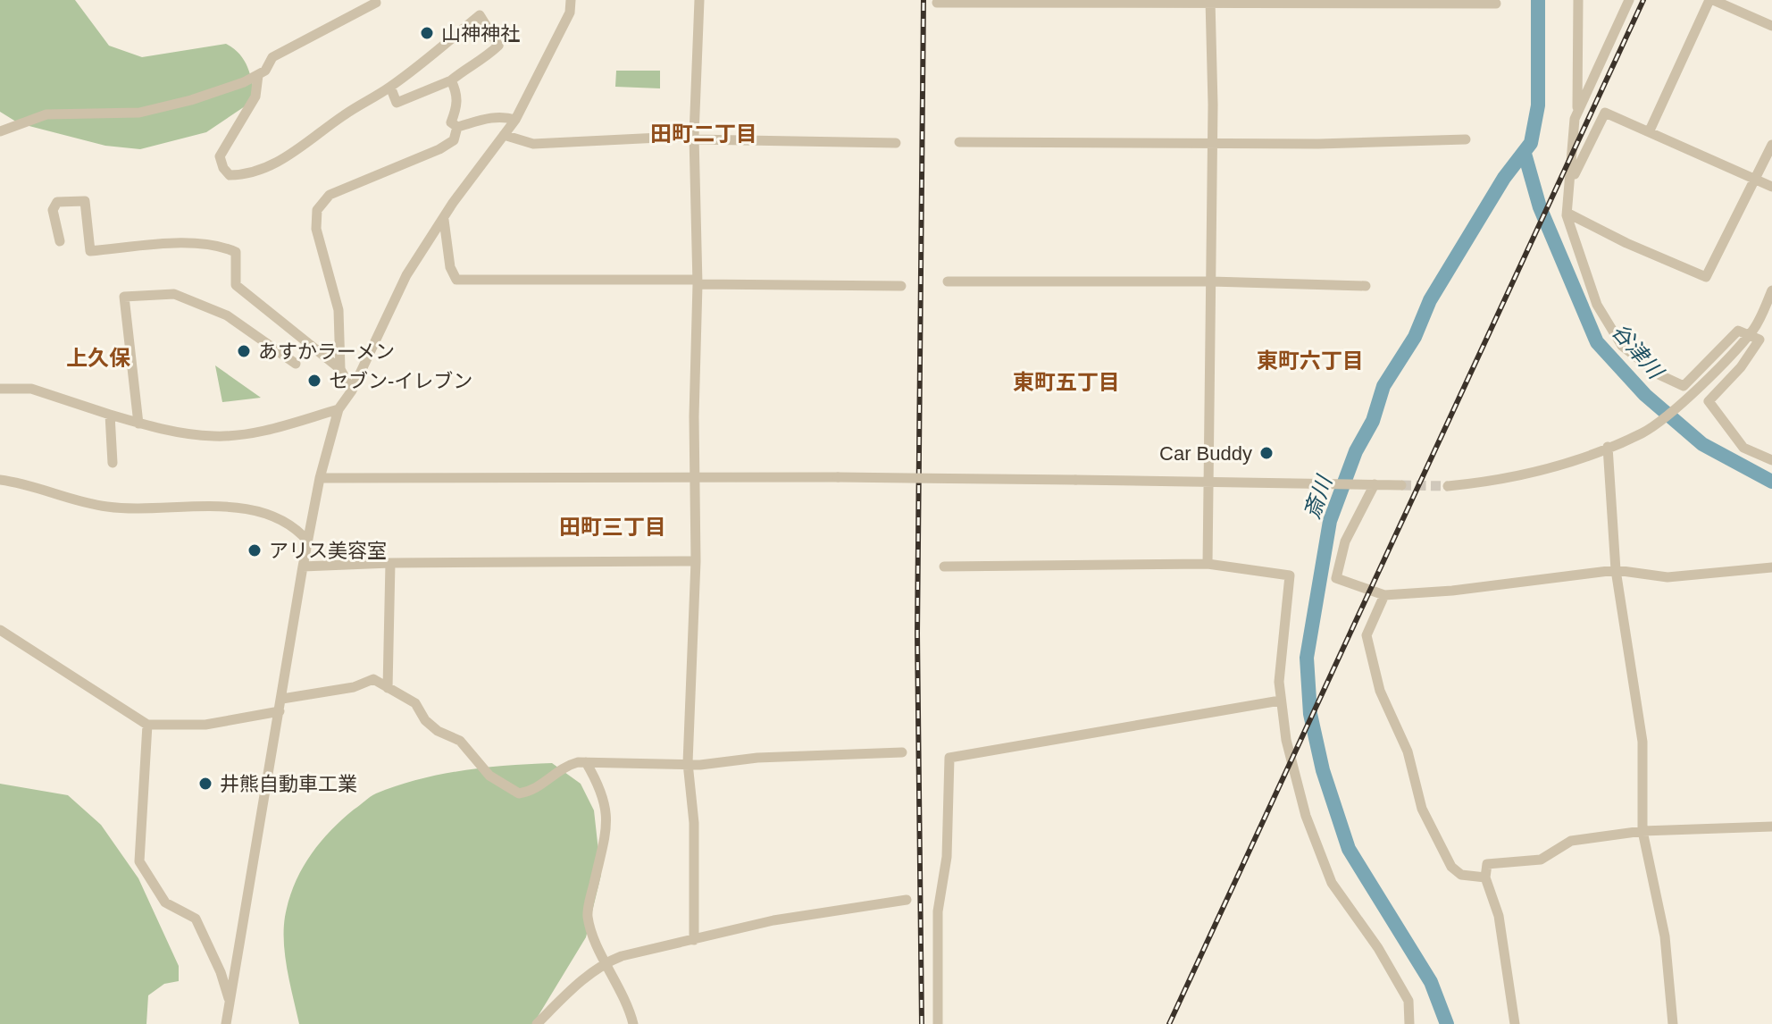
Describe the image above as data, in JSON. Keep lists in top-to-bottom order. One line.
{"districts":["田町二丁目","上久保","東町六丁目","東町五丁目","田町三丁目"],"water":["谷津川","斎川"],"places":["山神神社","あすかラーメン","セブン-イレブン","Car Buddy","アリス美容室","井熊自動車工業"]}
